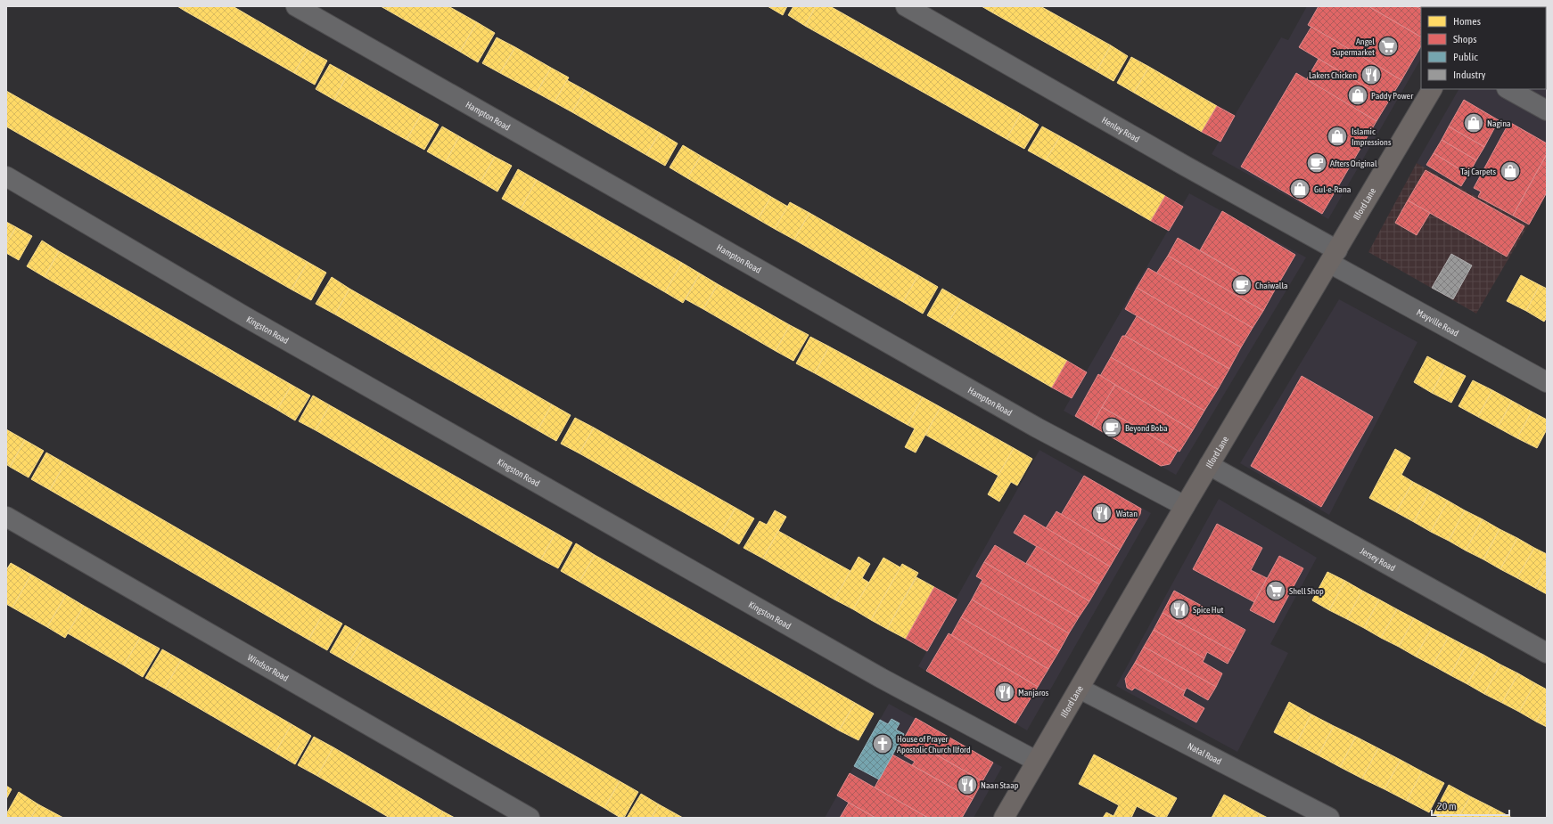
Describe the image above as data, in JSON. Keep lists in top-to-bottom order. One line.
{"streets":{"main road":["Ilford Lane"],"street":["Hampton Road","Henley Road","Mayville Road","Kingston Road","Jersey Road","Windsor Road","Natal Road"]},"crossings":[["Hampton Road","Ilford Lane"],["Henley Road","Ilford Lane"],["Henley Road","Mayville Road"],["Ilford Lane","Mayville Road"],["Ilford Lane","Kingston Road"],["Ilford Lane","Jersey Road"],["Ilford Lane","Natal Road"]],"places":{"supermarket":["Angel Supermarket","Shell Shop"],"restaurant":["Lakers Chicken","Watan","Spice Hut","Manjaros","Naan Staap"],"shop":["Paddy Power","Nagina","Islamic Impressions","Taj Carpets","Gul-e-Rana"],"cafe":["Afters Original","Chaiwalla","Beyond Boba"],"church":["House of Prayer Apostolic Church Ilford"]},"legend":["Homes","Shops","Public","Industry"],"scale_bar":"20 m"}
